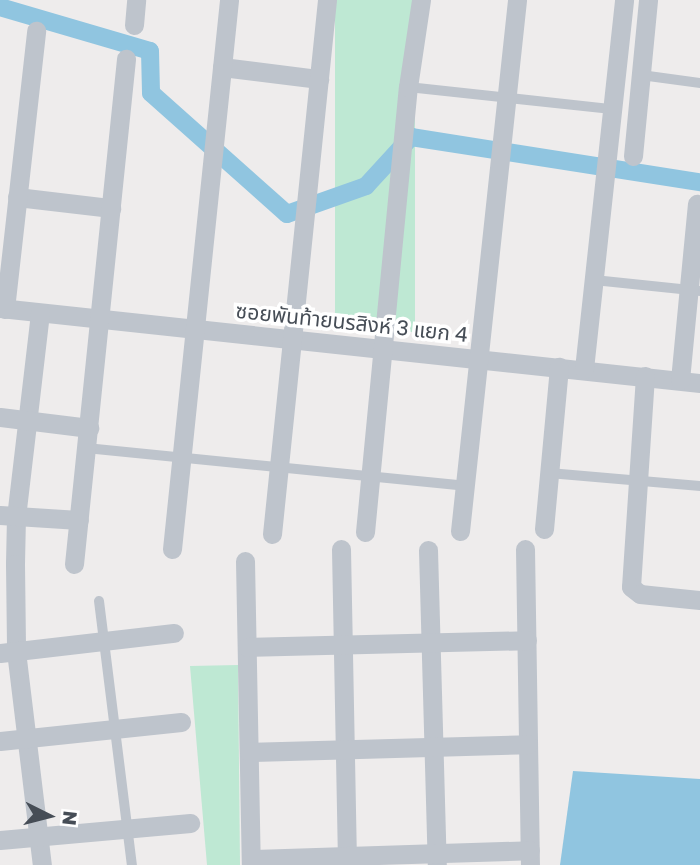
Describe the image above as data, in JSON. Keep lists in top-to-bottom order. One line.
{"streets":{"street":["ซอยพันท้ายนรสิงห์ 3 แยก 4"]},"north":"right"}
